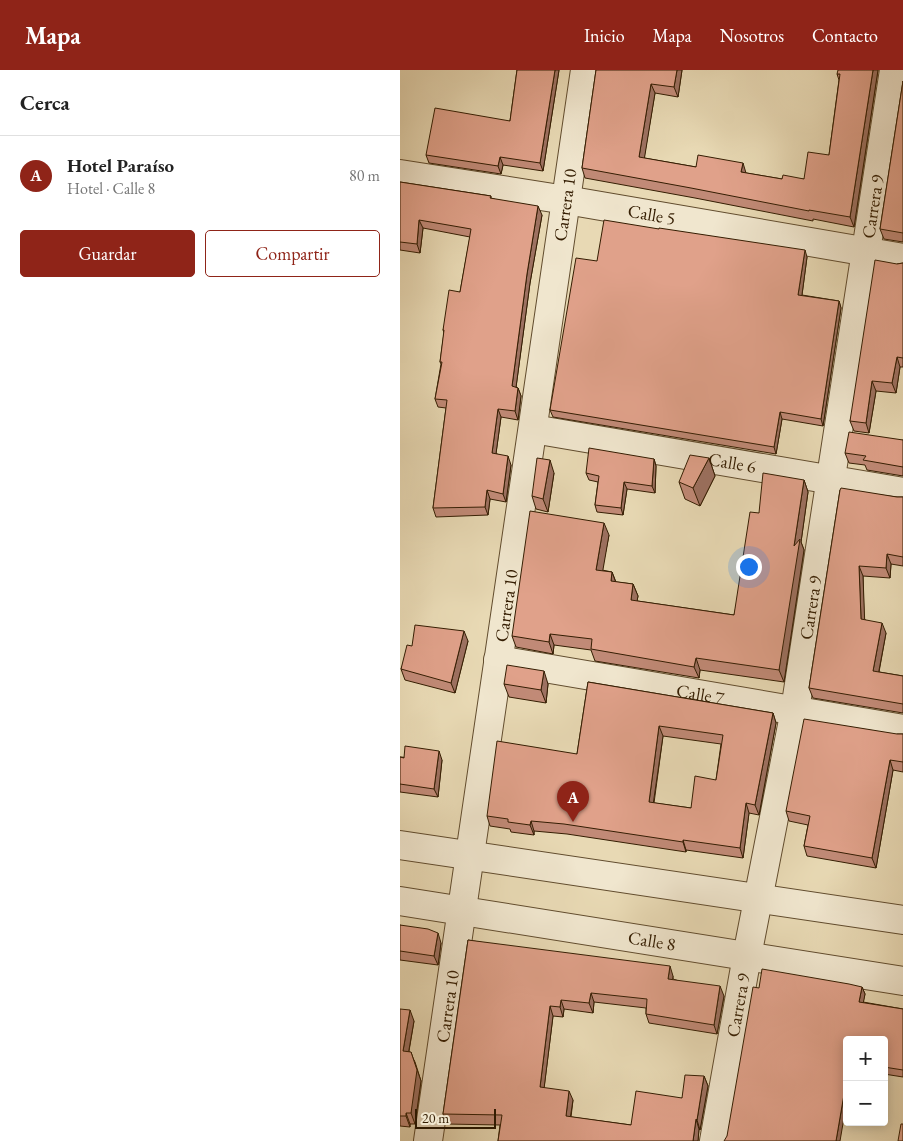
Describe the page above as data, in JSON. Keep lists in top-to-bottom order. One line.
{"streets":{"street":["Carrera 10","Carrera 9","Calle 5","Calle 6","Calle 7","Calle 8"]},"crossings":[["Carrera 10","Calle 5"],["Carrera 10","Calle 6"],["Carrera 10","Calle 7"],["Carrera 10","Calle 8"],["Carrera 9","Calle 5"],["Carrera 9","Calle 6"],["Carrera 9","Calle 7"],["Carrera 9","Calle 8"]],"scale_bar":"20 m","page":{"header":"Mapa","nav":["Inicio","Mapa","Nosotros","Contacto"],"heading":"Cerca","list":[{"mark":"A","name":"Hotel Paraíso","note":"Hotel · Calle 8","value":"80 m"}],"buttons":["Guardar","Compartir"],"pins":"A","map_buttons":["+","−"],"scale":"20 m"}}
